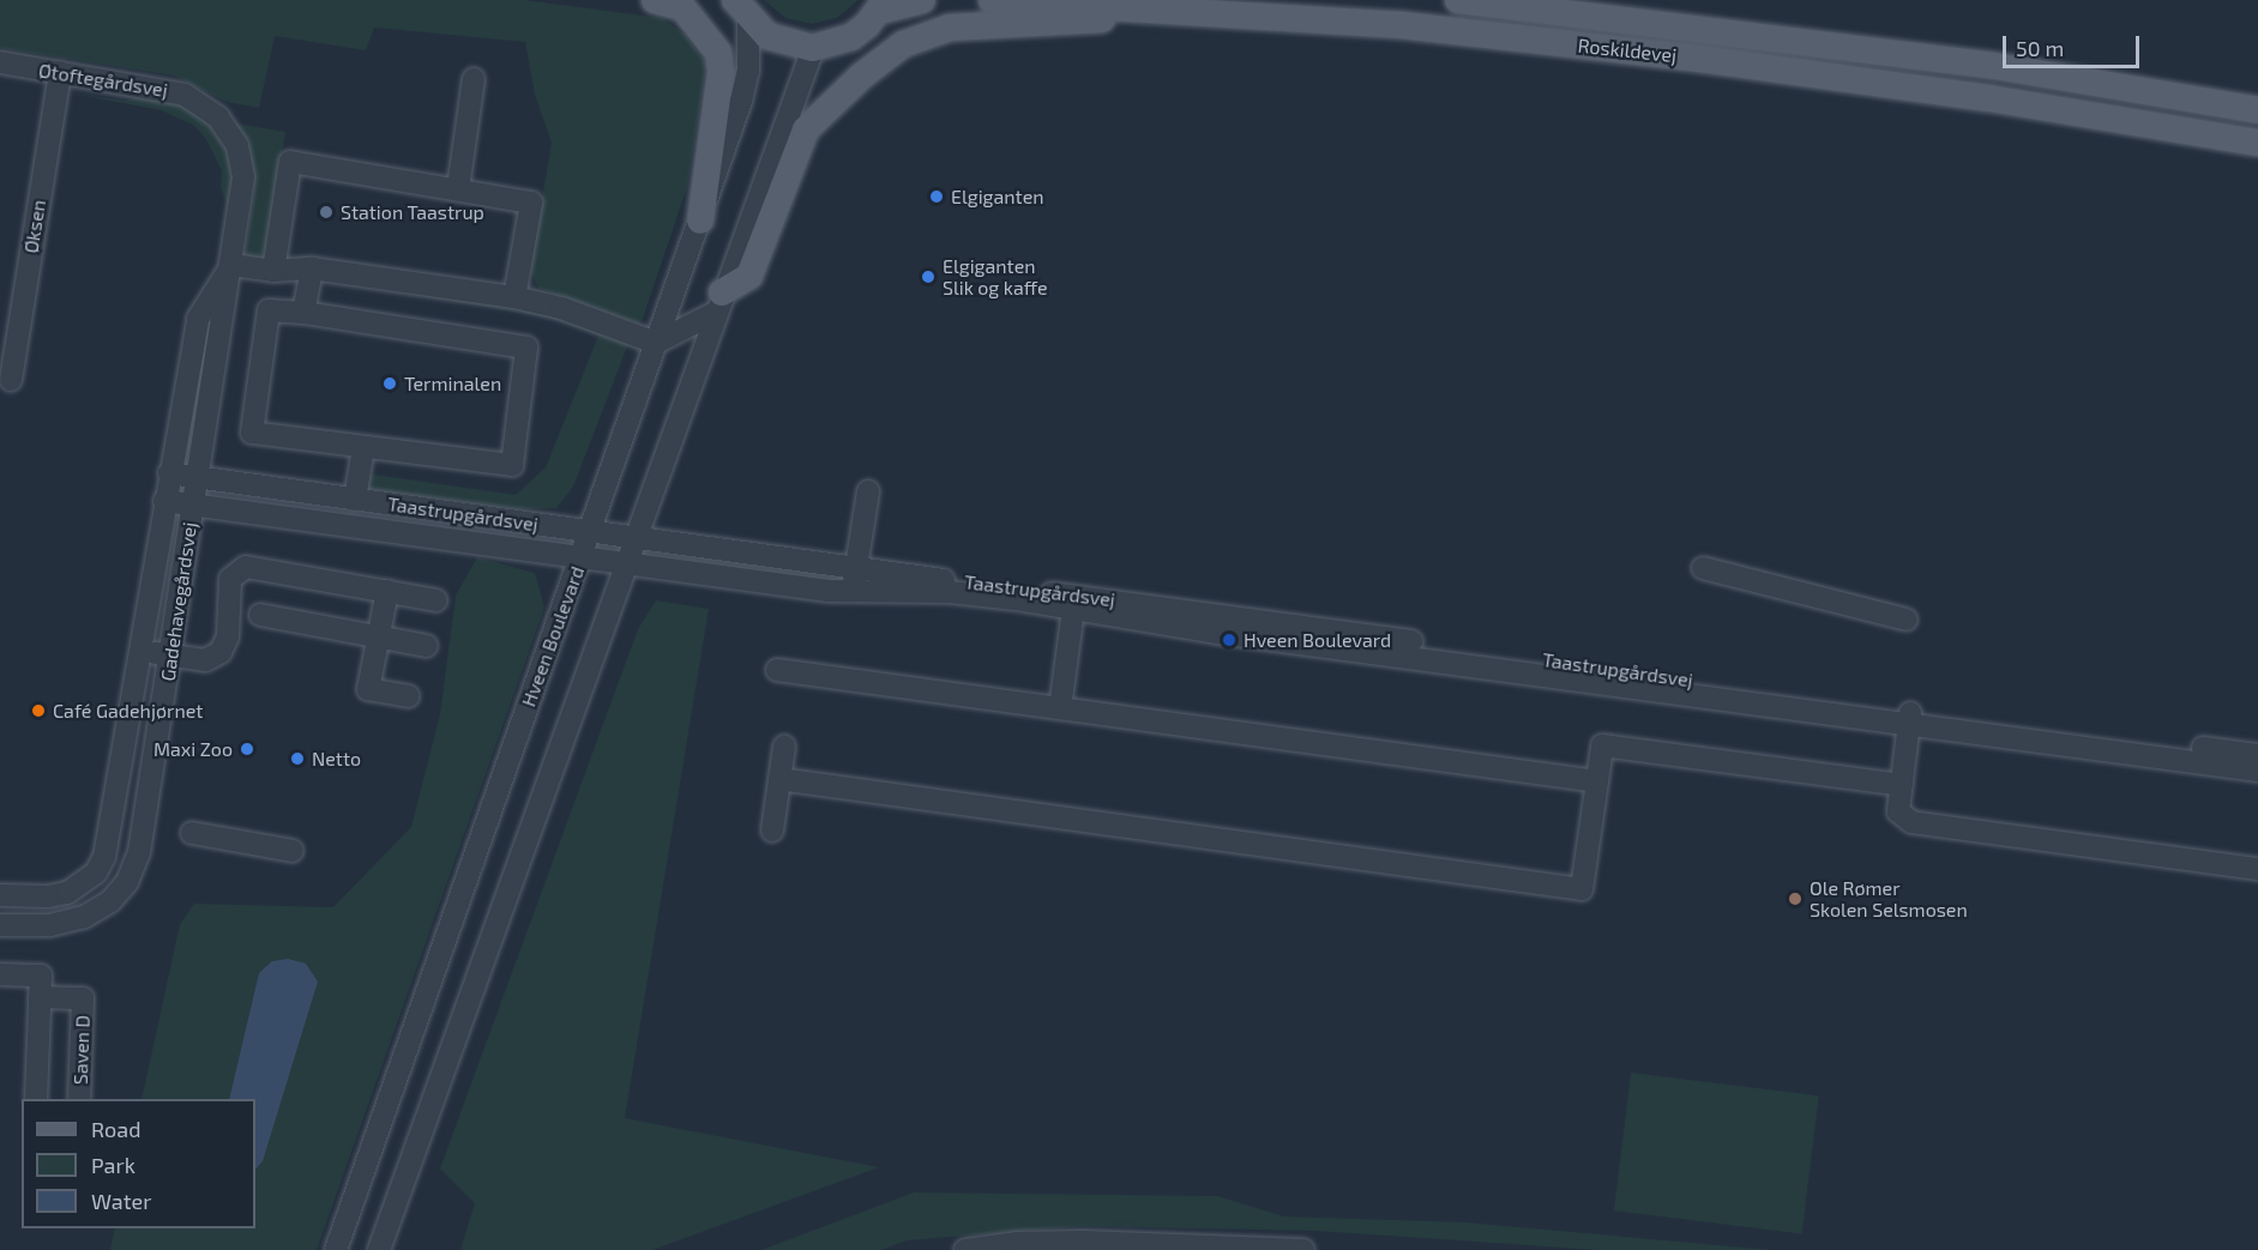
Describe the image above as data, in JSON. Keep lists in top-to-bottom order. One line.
{"streets":{"main road":["Roskildevej"],"street":["Øtoftegårdsvej","Øksen","Taastrupgårdsvej","Gadehavegårdsvej","Hveen Boulevard","Saven D"]},"crossings":[["Øtoftegårdsvej","Øksen"],["Øtoftegårdsvej","Taastrupgårdsvej"],["Øtoftegårdsvej","Gadehavegårdsvej"],["Taastrupgårdsvej","Gadehavegårdsvej"],["Taastrupgårdsvej","Hveen Boulevard"]],"places":["Elgiganten","Station Taastrup","Elgiganten Slik og kaffe","Terminalen","Hveen Boulevard","Café Gadehjørnet","Maxi Zoo","Netto","Ole Rømer Skolen Selsmosen"],"legend":["Road","Park","Water"],"scale_bar":"50 m"}
